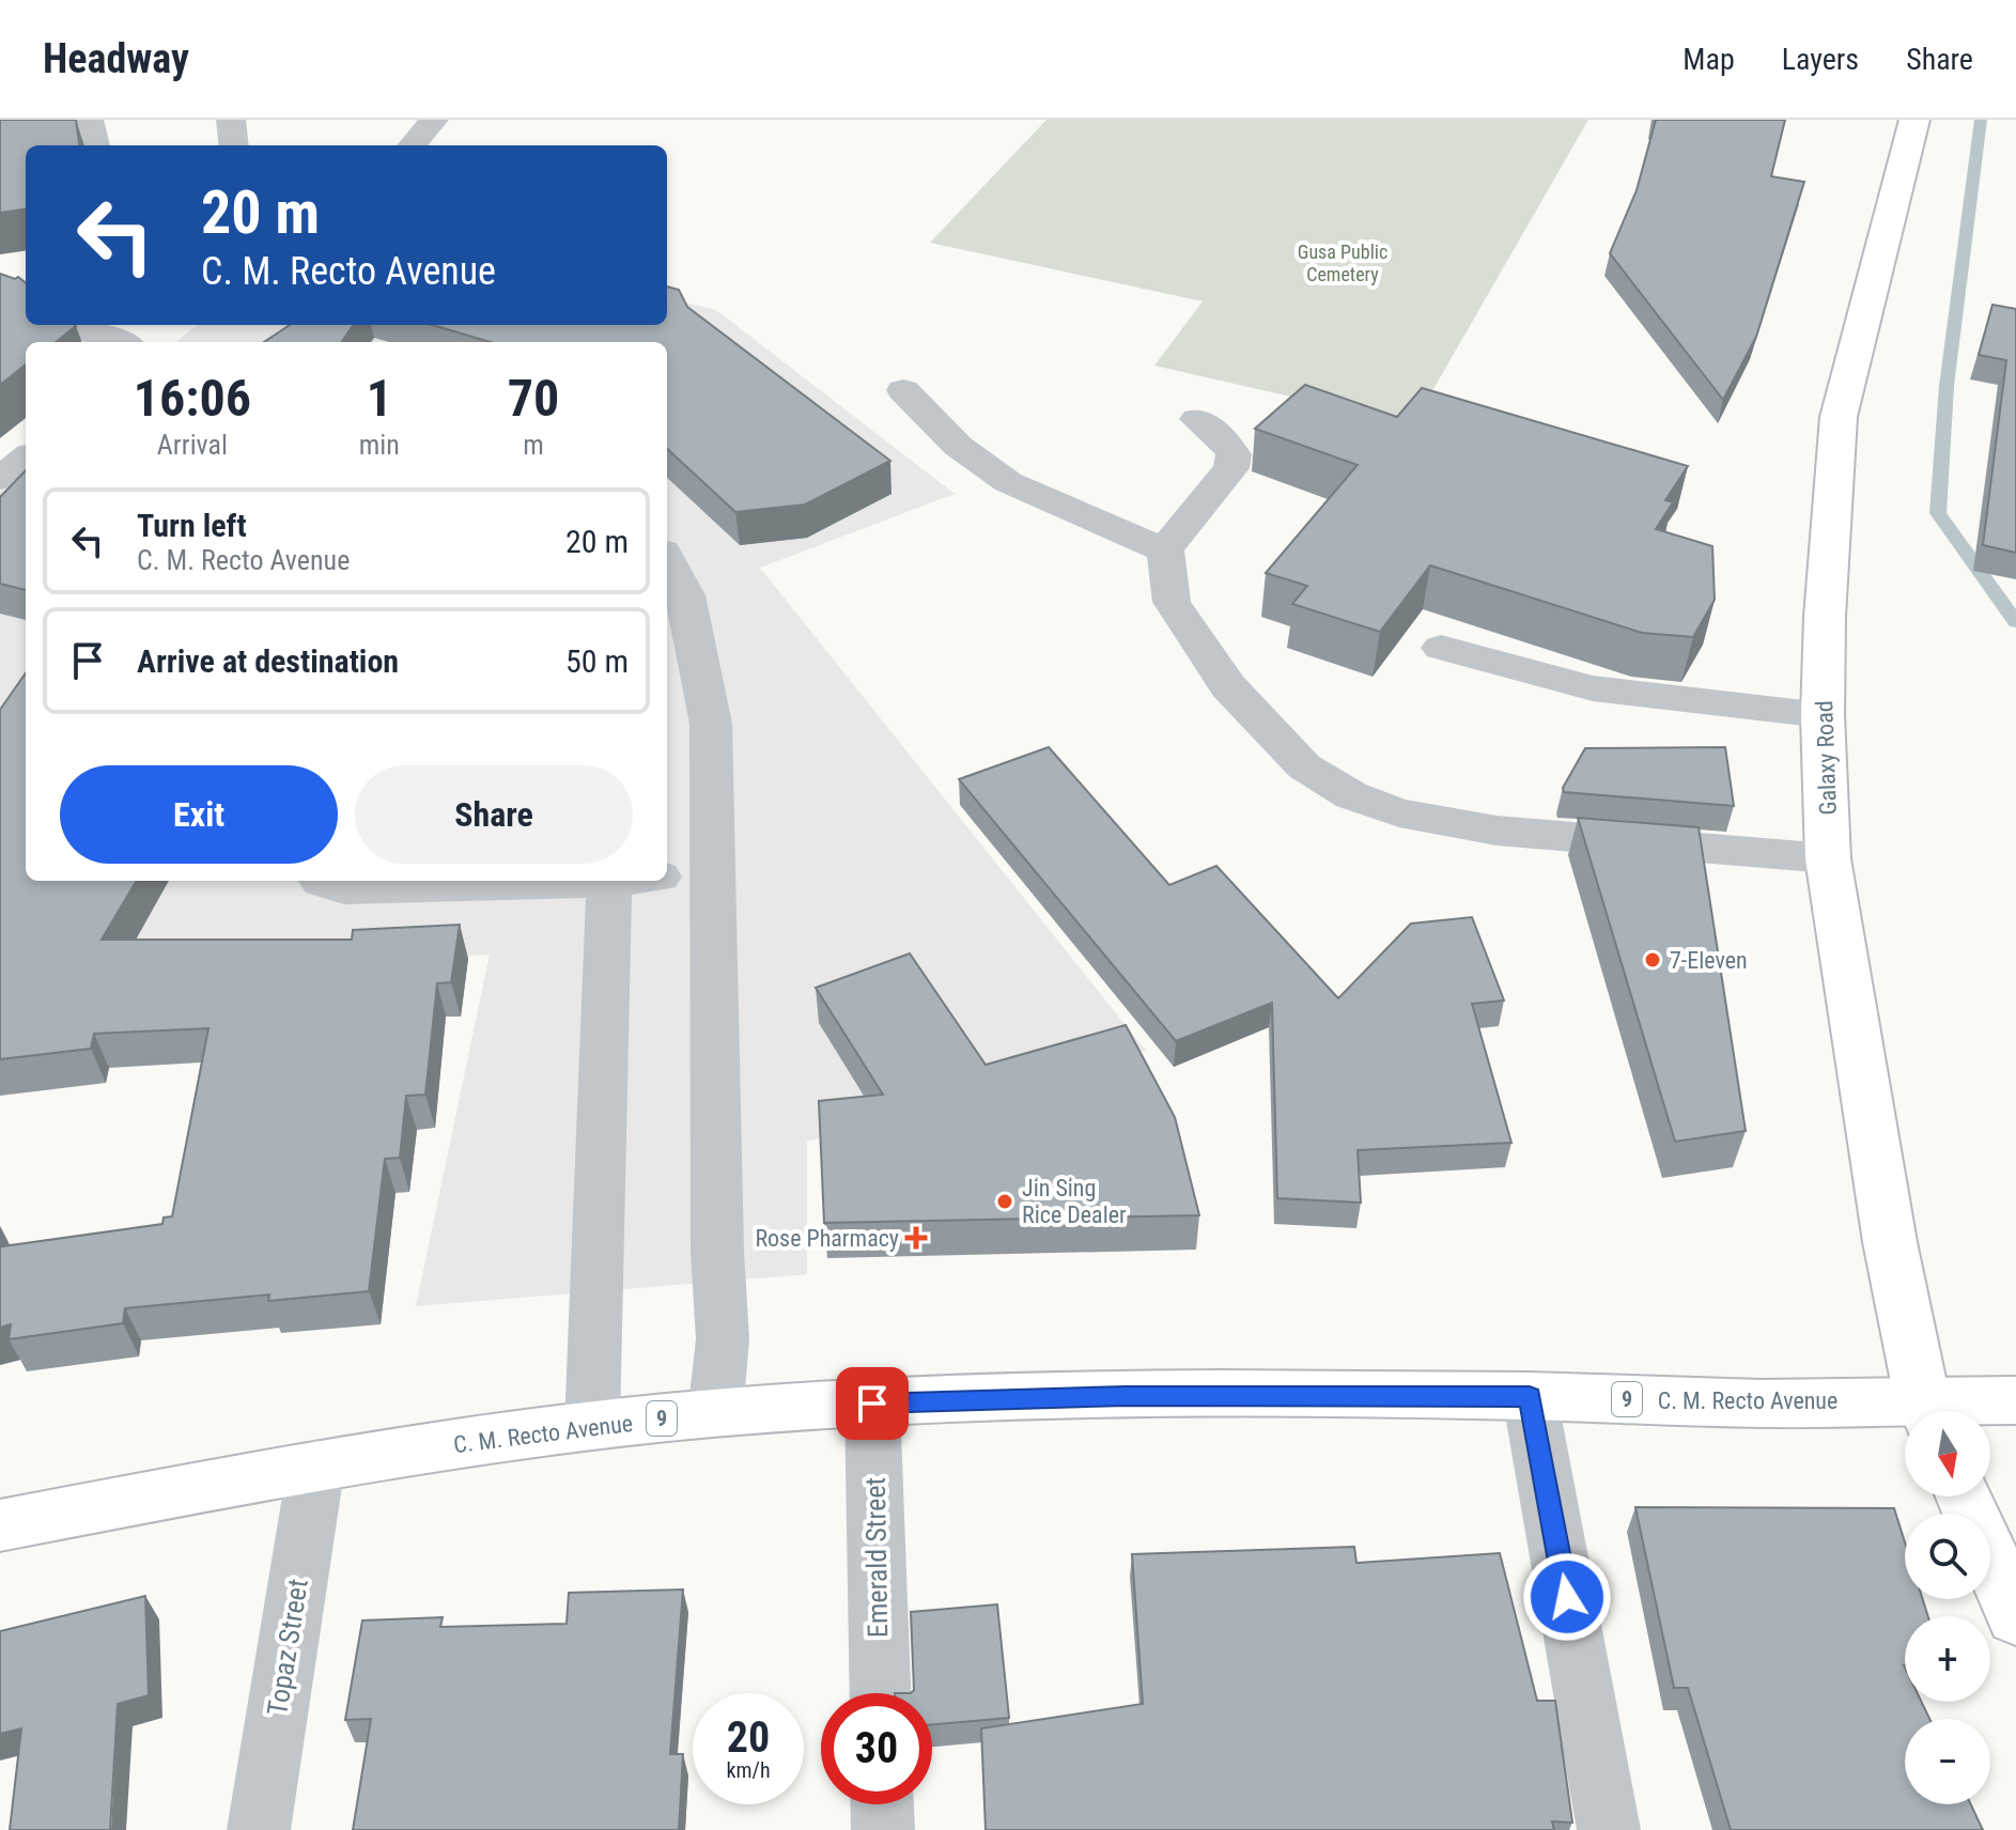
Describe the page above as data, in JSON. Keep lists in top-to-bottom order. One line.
{"streets":{"main road":["Galaxy Road","9","C. M. Recto Avenue"],"street":["Emerald Street","Topaz Street"]},"crossings":[["C. M. Recto Avenue","Emerald Street"],["C. M. Recto Avenue","Topaz Street"]],"parks":["Gusa Public Cemetery"],"places":{"other":["7-Eleven","Jin Sing Rice Dealer"],"health":["Rose Pharmacy"]},"north":"bottom","page":{"header":"Headway","nav":["Map","Layers","Share"],"turn":["20 m","C. M. Recto Avenue"],"eta":["16:06","Arrival","1","min","70","m"],"list":[{"name":"Turn left","note":"C. M. Recto Avenue","value":"20 m"},{"name":"Arrive at destination","value":"50 m"}],"buttons":["Exit","Share"],"map_buttons":["+","−"],"speed":"20 km/h","limit":"30"}}
